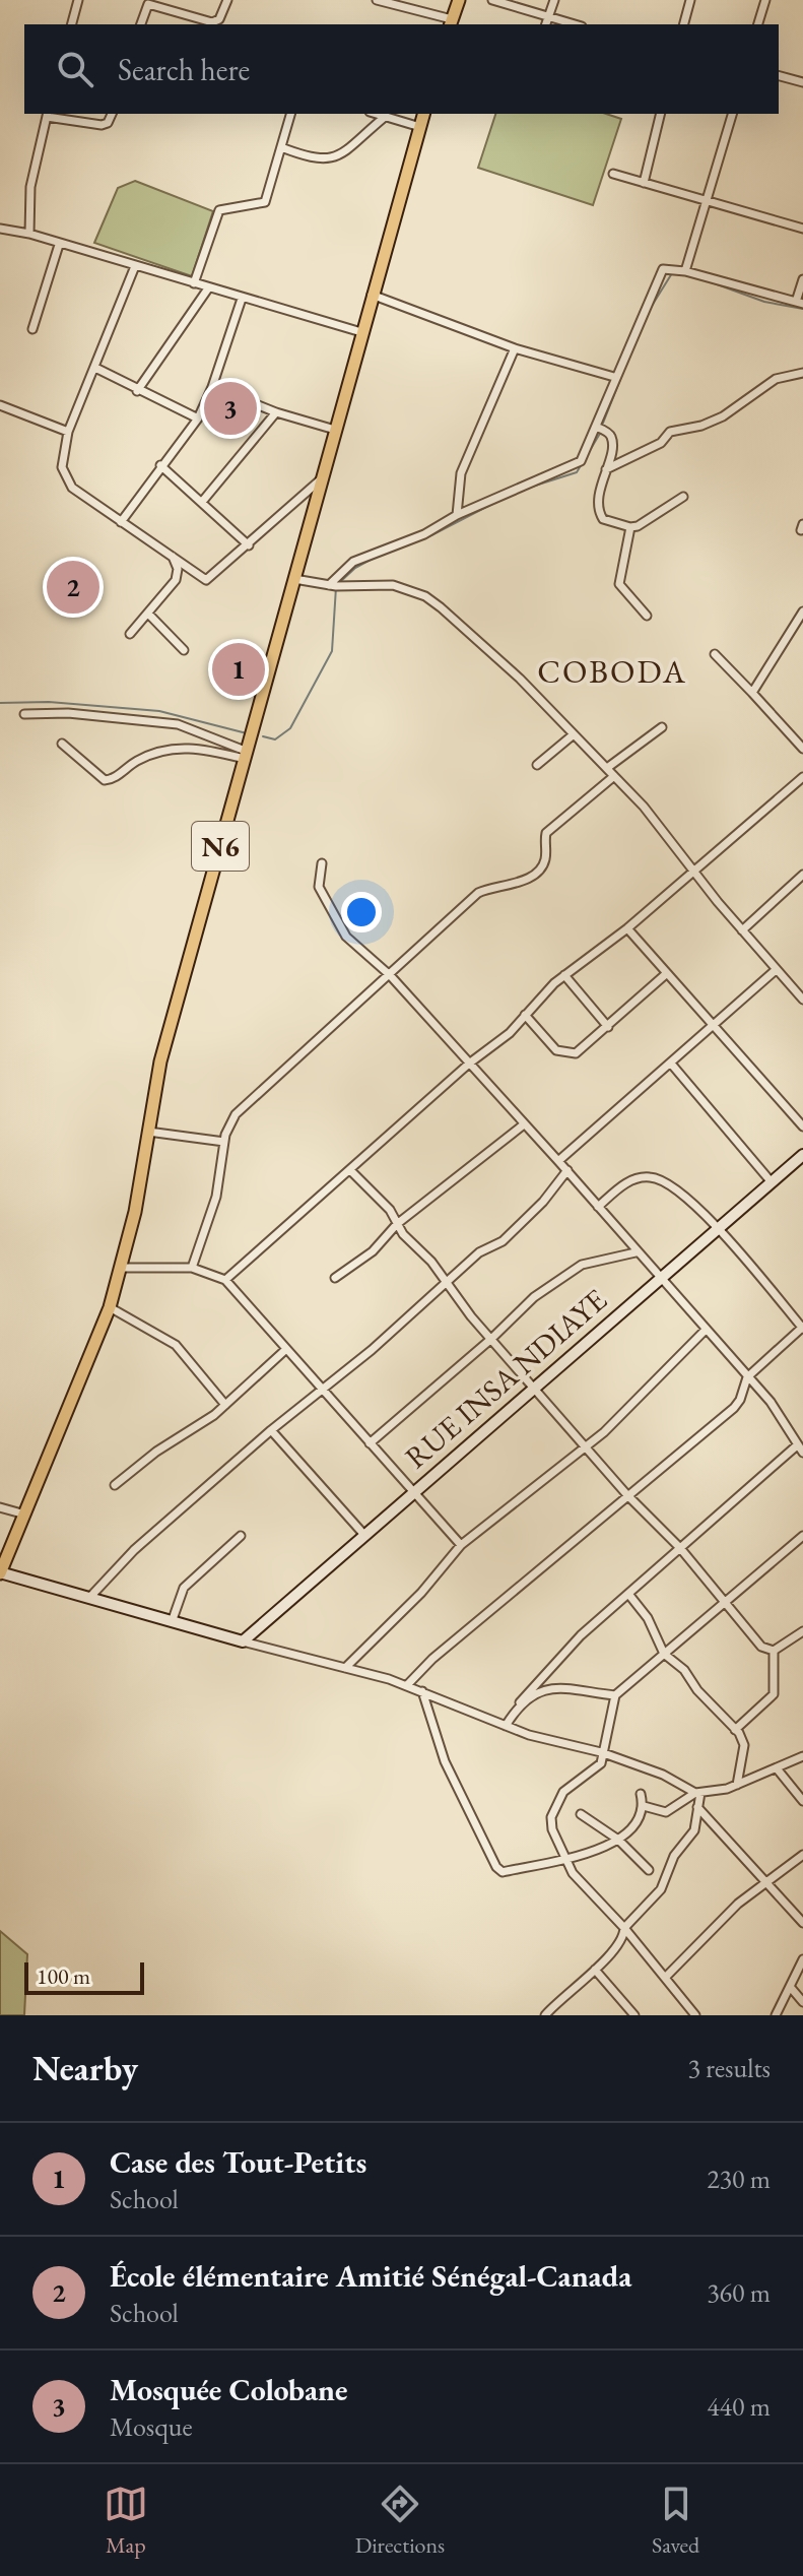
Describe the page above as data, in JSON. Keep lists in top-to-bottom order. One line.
{"streets":{"main road":["N6","RUE INSA NDIAYE"]},"districts":["COBODA"],"scale_bar":"100 m","page":{"search":"Search here","pins":["3","2","1"],"scale":"100 m","heading":["Nearby","3 results"],"list":[{"mark":"1","name":"Case des Tout-Petits","note":"School","value":"230 m"},{"mark":"2","name":"École élémentaire Amitié Sénégal-Canada","note":"School","value":"360 m"},{"mark":"3","name":"Mosquée Colobane","note":"Mosque","value":"440 m"}],"nav":["Map","Directions","Saved"]}}
